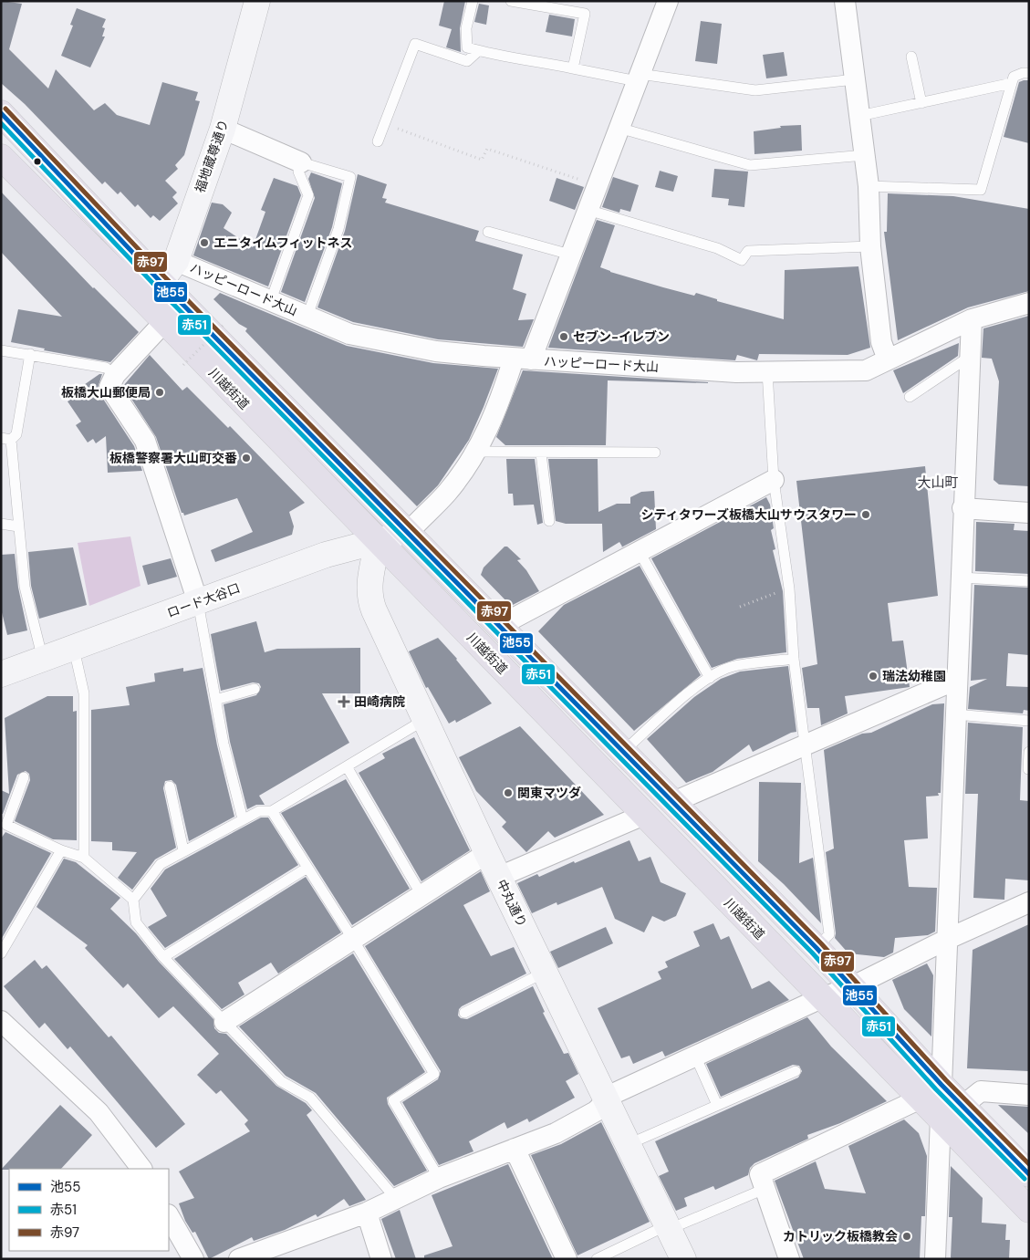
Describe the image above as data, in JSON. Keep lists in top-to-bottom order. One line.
{"streets":{"highway":["川越街道"],"street":["福地蔵尊通り","ハッピーロード大山","ロード大谷口","中丸通り"]},"crossings":[["福地蔵尊通り","ハッピーロード大山"],["福地蔵尊通り","川越街道"],["川越街道","ロード大谷口"],["川越街道","中丸通り"],["ロード大谷口","中丸通り"]],"districts":["大山町"],"places":{"other":["エニタイムフィットネス","セブン-イレブン","板橋大山郵便局","板橋警察署大山町交番","シティタワーズ板橋大山サウスタワー","瑞法幼稚園","関東マツダ","カトリック板橋教会"],"health":["田崎病院"]},"lines":["transit line 赤97","transit line 池55","transit line 赤51"],"legend":["池55","赤51","赤97"]}
